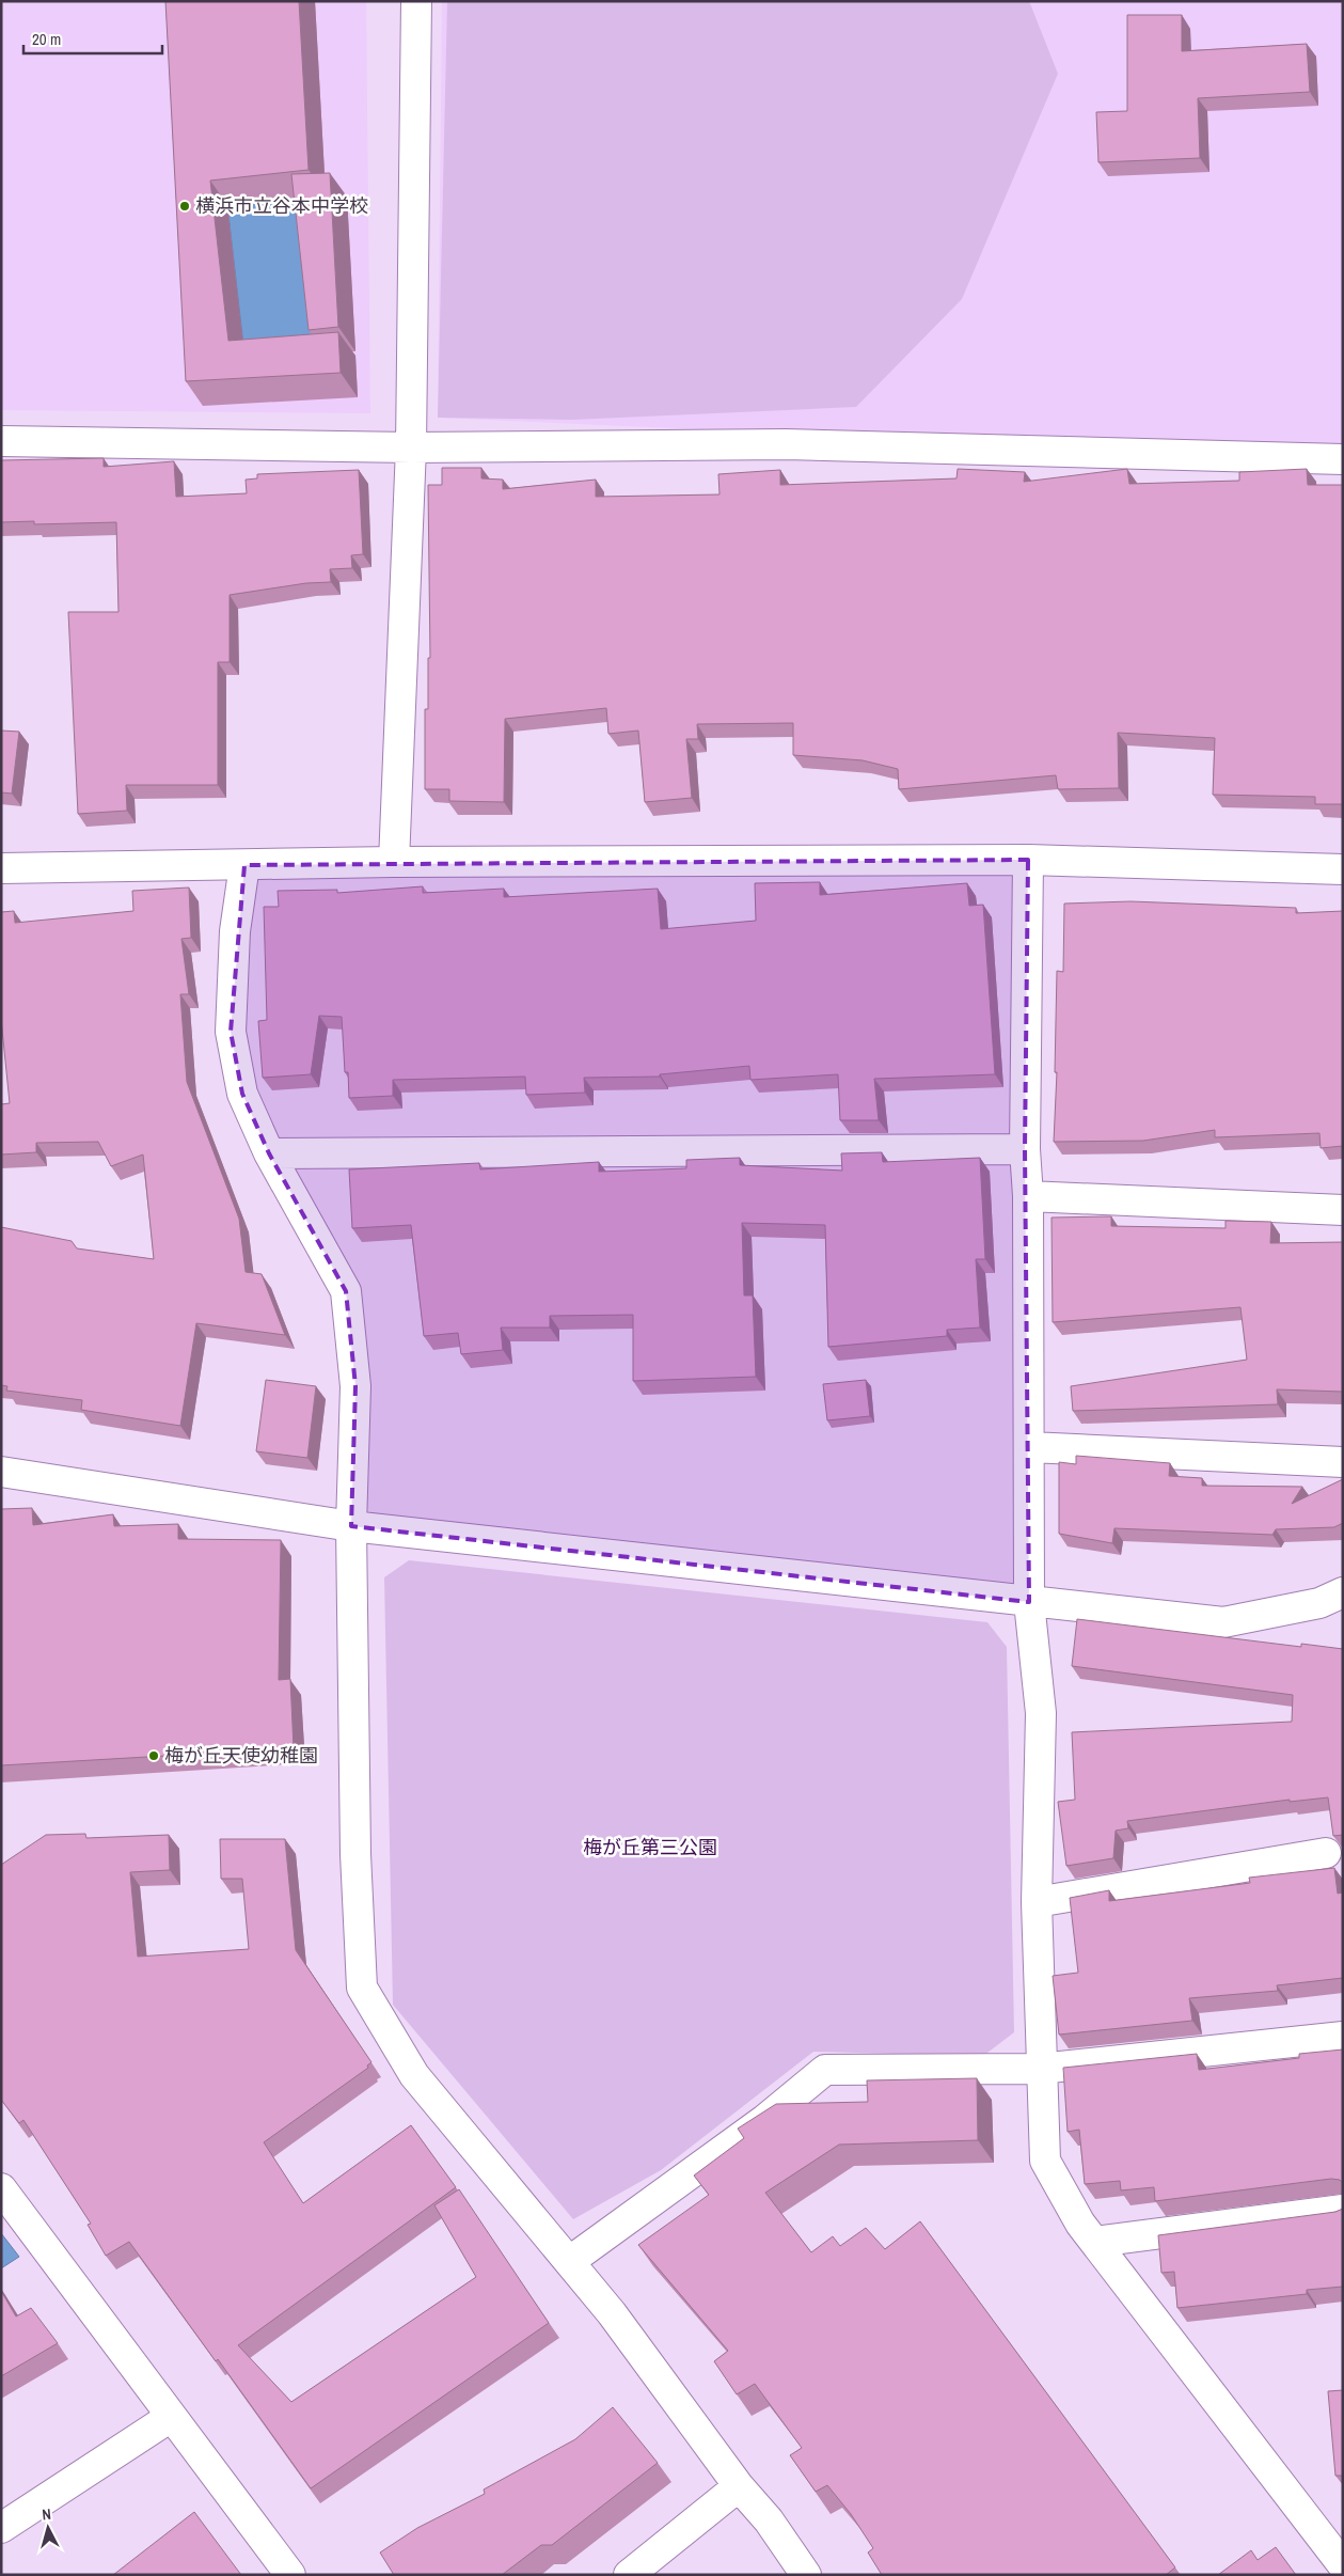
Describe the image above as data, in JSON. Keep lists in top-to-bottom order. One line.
{"parks":["梅が丘第三公園"],"places":["横浜市立谷本中学校","梅が丘天使幼稚園"],"scale_bar":"20 m","north":"top"}
